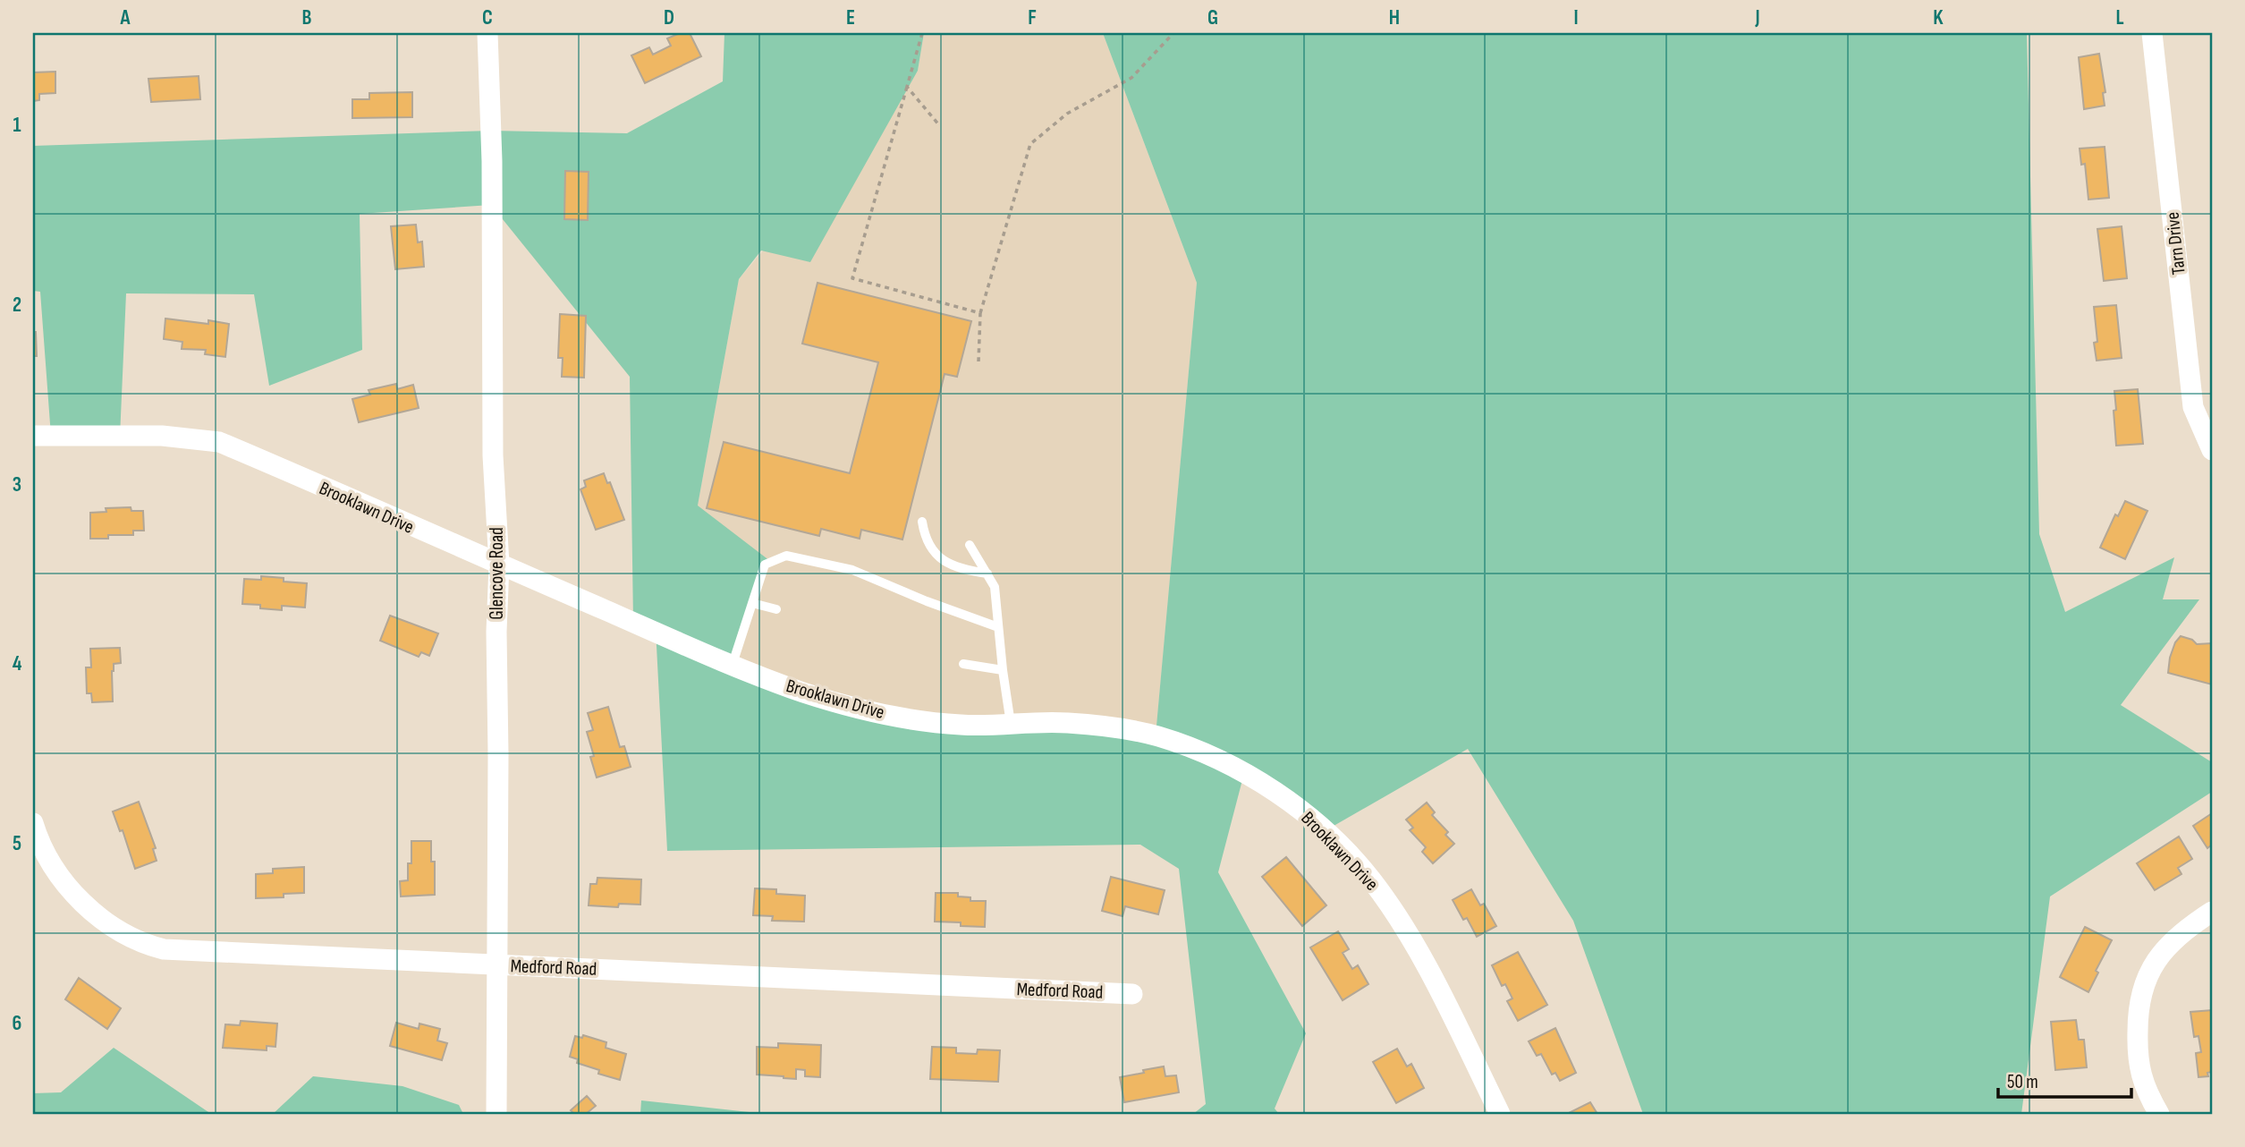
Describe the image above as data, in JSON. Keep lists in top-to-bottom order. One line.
{"streets":{"street":["Tarn Drive","Brooklawn Drive","Glencove Road","Medford Road"]},"crossings":[["Brooklawn Drive","Glencove Road"],["Glencove Road","Medford Road"]],"scale_bar":"50 m","grid":{"columns":["A","B","C","D","E","F","G","H","I","J","K","L"],"rows":["1","2","3","4","5","6"]}}
